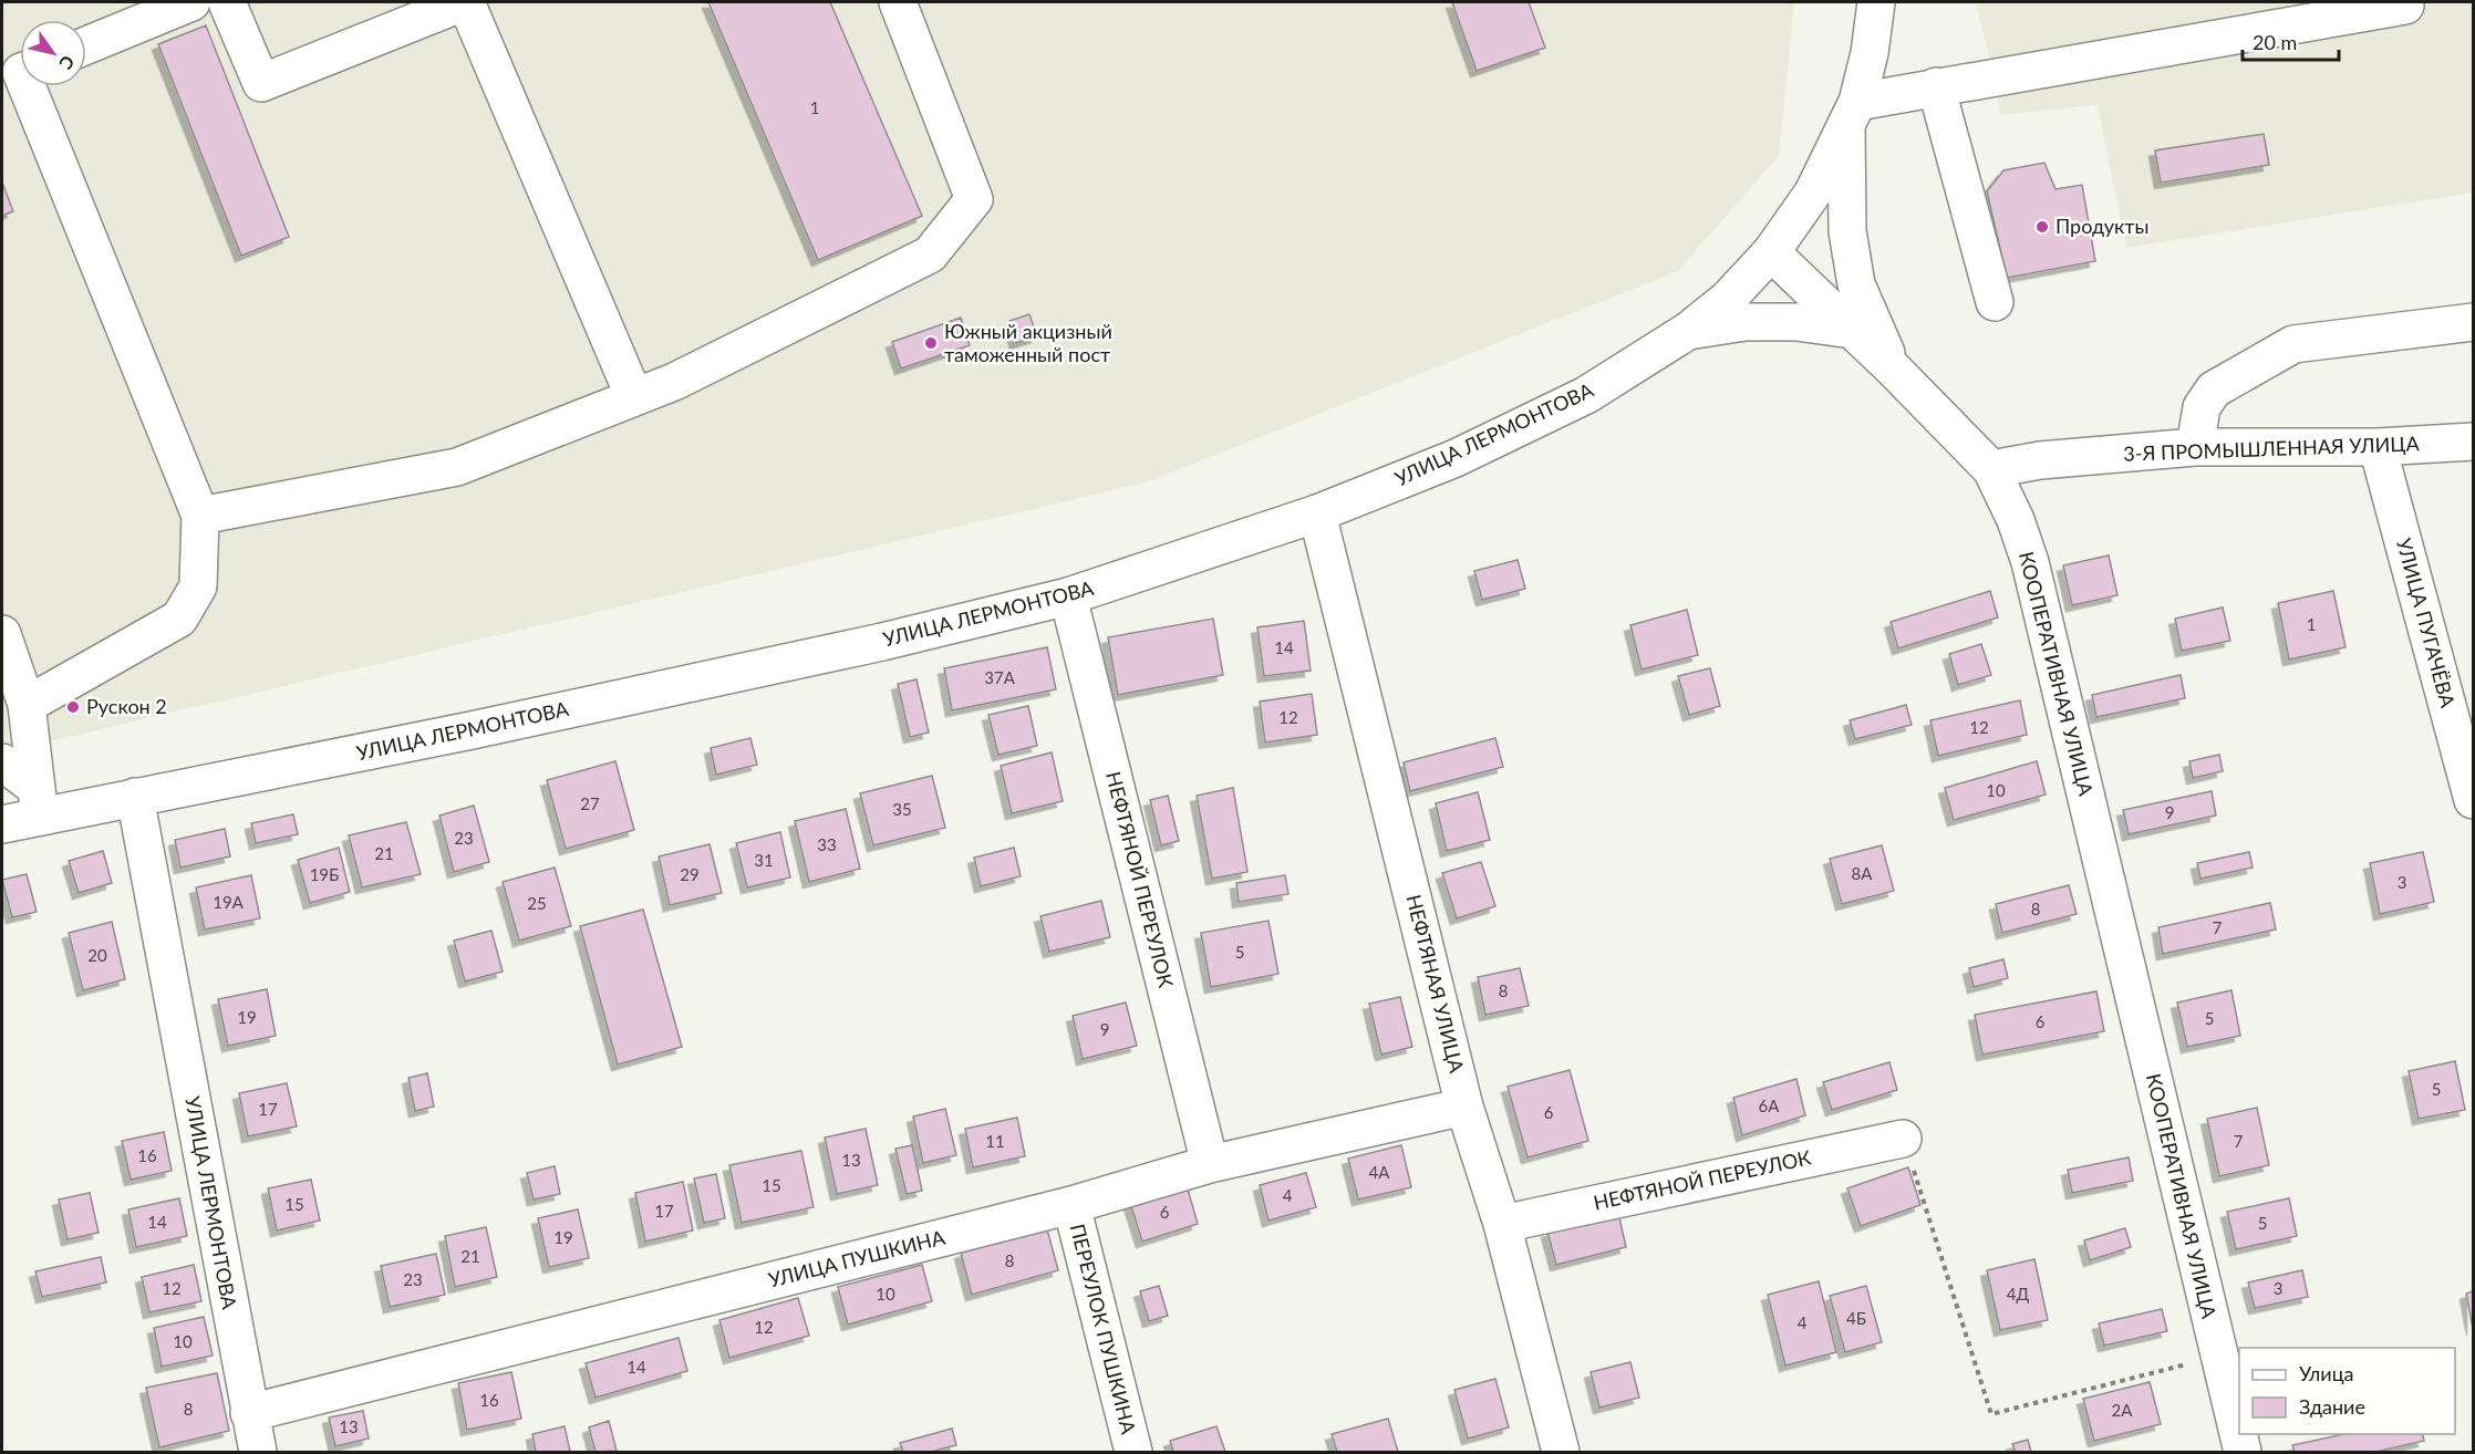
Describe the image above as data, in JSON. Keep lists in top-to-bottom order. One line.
{"streets":{"street":["УЛИЦА ЛЕРМОНТОВА","3-Я ПРОМЫШЛЕННАЯ УЛИЦА","УЛИЦА ПУГАЧЁВА","КООПЕРАТИВНАЯ УЛИЦА","НЕФТЯНОЙ ПЕРЕУЛОК","НЕФТЯНАЯ УЛИЦА","УЛИЦА ПУШКИНА","ПЕРЕУЛОК ПУШКИНА"]},"crossings":[["УЛИЦА ЛЕРМОНТОВА","КООПЕРАТИВНАЯ УЛИЦА"],["УЛИЦА ЛЕРМОНТОВА","НЕФТЯНОЙ ПЕРЕУЛОК"],["УЛИЦА ЛЕРМОНТОВА","НЕФТЯНАЯ УЛИЦА"],["УЛИЦА ЛЕРМОНТОВА","УЛИЦА ПУШКИНА"],["3-Я ПРОМЫШЛЕННАЯ УЛИЦА","УЛИЦА ПУГАЧЁВА"],["3-Я ПРОМЫШЛЕННАЯ УЛИЦА","КООПЕРАТИВНАЯ УЛИЦА"],["НЕФТЯНОЙ ПЕРЕУЛОК","НЕФТЯНАЯ УЛИЦА"],["НЕФТЯНОЙ ПЕРЕУЛОК","УЛИЦА ПУШКИНА"],["НЕФТЯНАЯ УЛИЦА","УЛИЦА ПУШКИНА"],["УЛИЦА ПУШКИНА","ПЕРЕУЛОК ПУШКИНА"]],"places":["Продукты","Южный акцизный таможенный пост","Рускон 2"],"house_numbers":["1","1","14","37А","12","12","10","27","35","9","23","33","21","31","8А","19Б","29","3","19А","25","8","7","5","20","8","19","5","6","9","5","6А","17","6","11","7","16","13","4А","15","4","15","17","6","14","5","19","21","8","23","12","3","10","4Д","4Б","4","12","10","14","16","8","2А","13"],"legend":["Улица","Здание"],"scale_bar":"20 m","north":"bottom right"}
